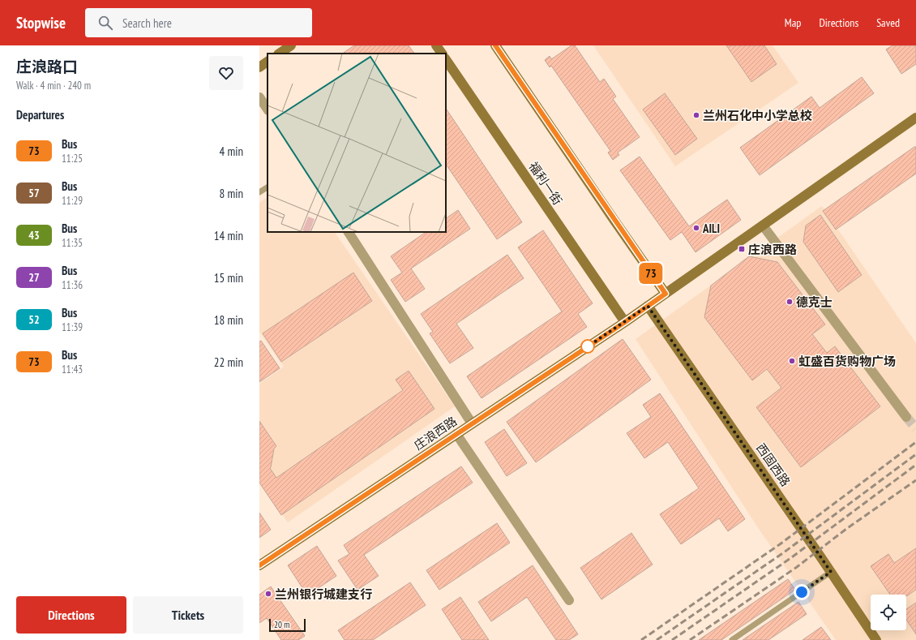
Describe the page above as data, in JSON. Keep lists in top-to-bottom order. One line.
{"streets":{"main road":["福利一街","庄浪西路","西固西路"]},"crossings":[["福利一街","庄浪西路"],["庄浪西路","西固西路"]],"places":{"other":["兰州石化中小学总校","AILI","德克士","虹盛百货购物广场","兰州银行城建支行"],"transit":["庄浪西路"]},"lines":["bus line 73"],"scale_bar":"20 m","page":{"header":"Stopwise","search":"Search here","nav":["Map","Directions","Saved"],"heading":[["庄浪路口","Walk · 4 min · 240 m"],"Departures"],"on_map":"73","list":[{"mark":"73","name":"Bus","note":"11:25","value":"4 min"},{"mark":"57","name":"Bus","note":"11:29","value":"8 min"},{"mark":"43","name":"Bus","note":"11:35","value":"14 min"},{"mark":"27","name":"Bus","note":"11:36","value":"15 min"},{"mark":"52","name":"Bus","note":"11:39","value":"18 min"},{"mark":"73","name":"Bus","note":"11:43","value":"22 min"}],"buttons":["Directions","Tickets"],"scale":"20 m"}}
